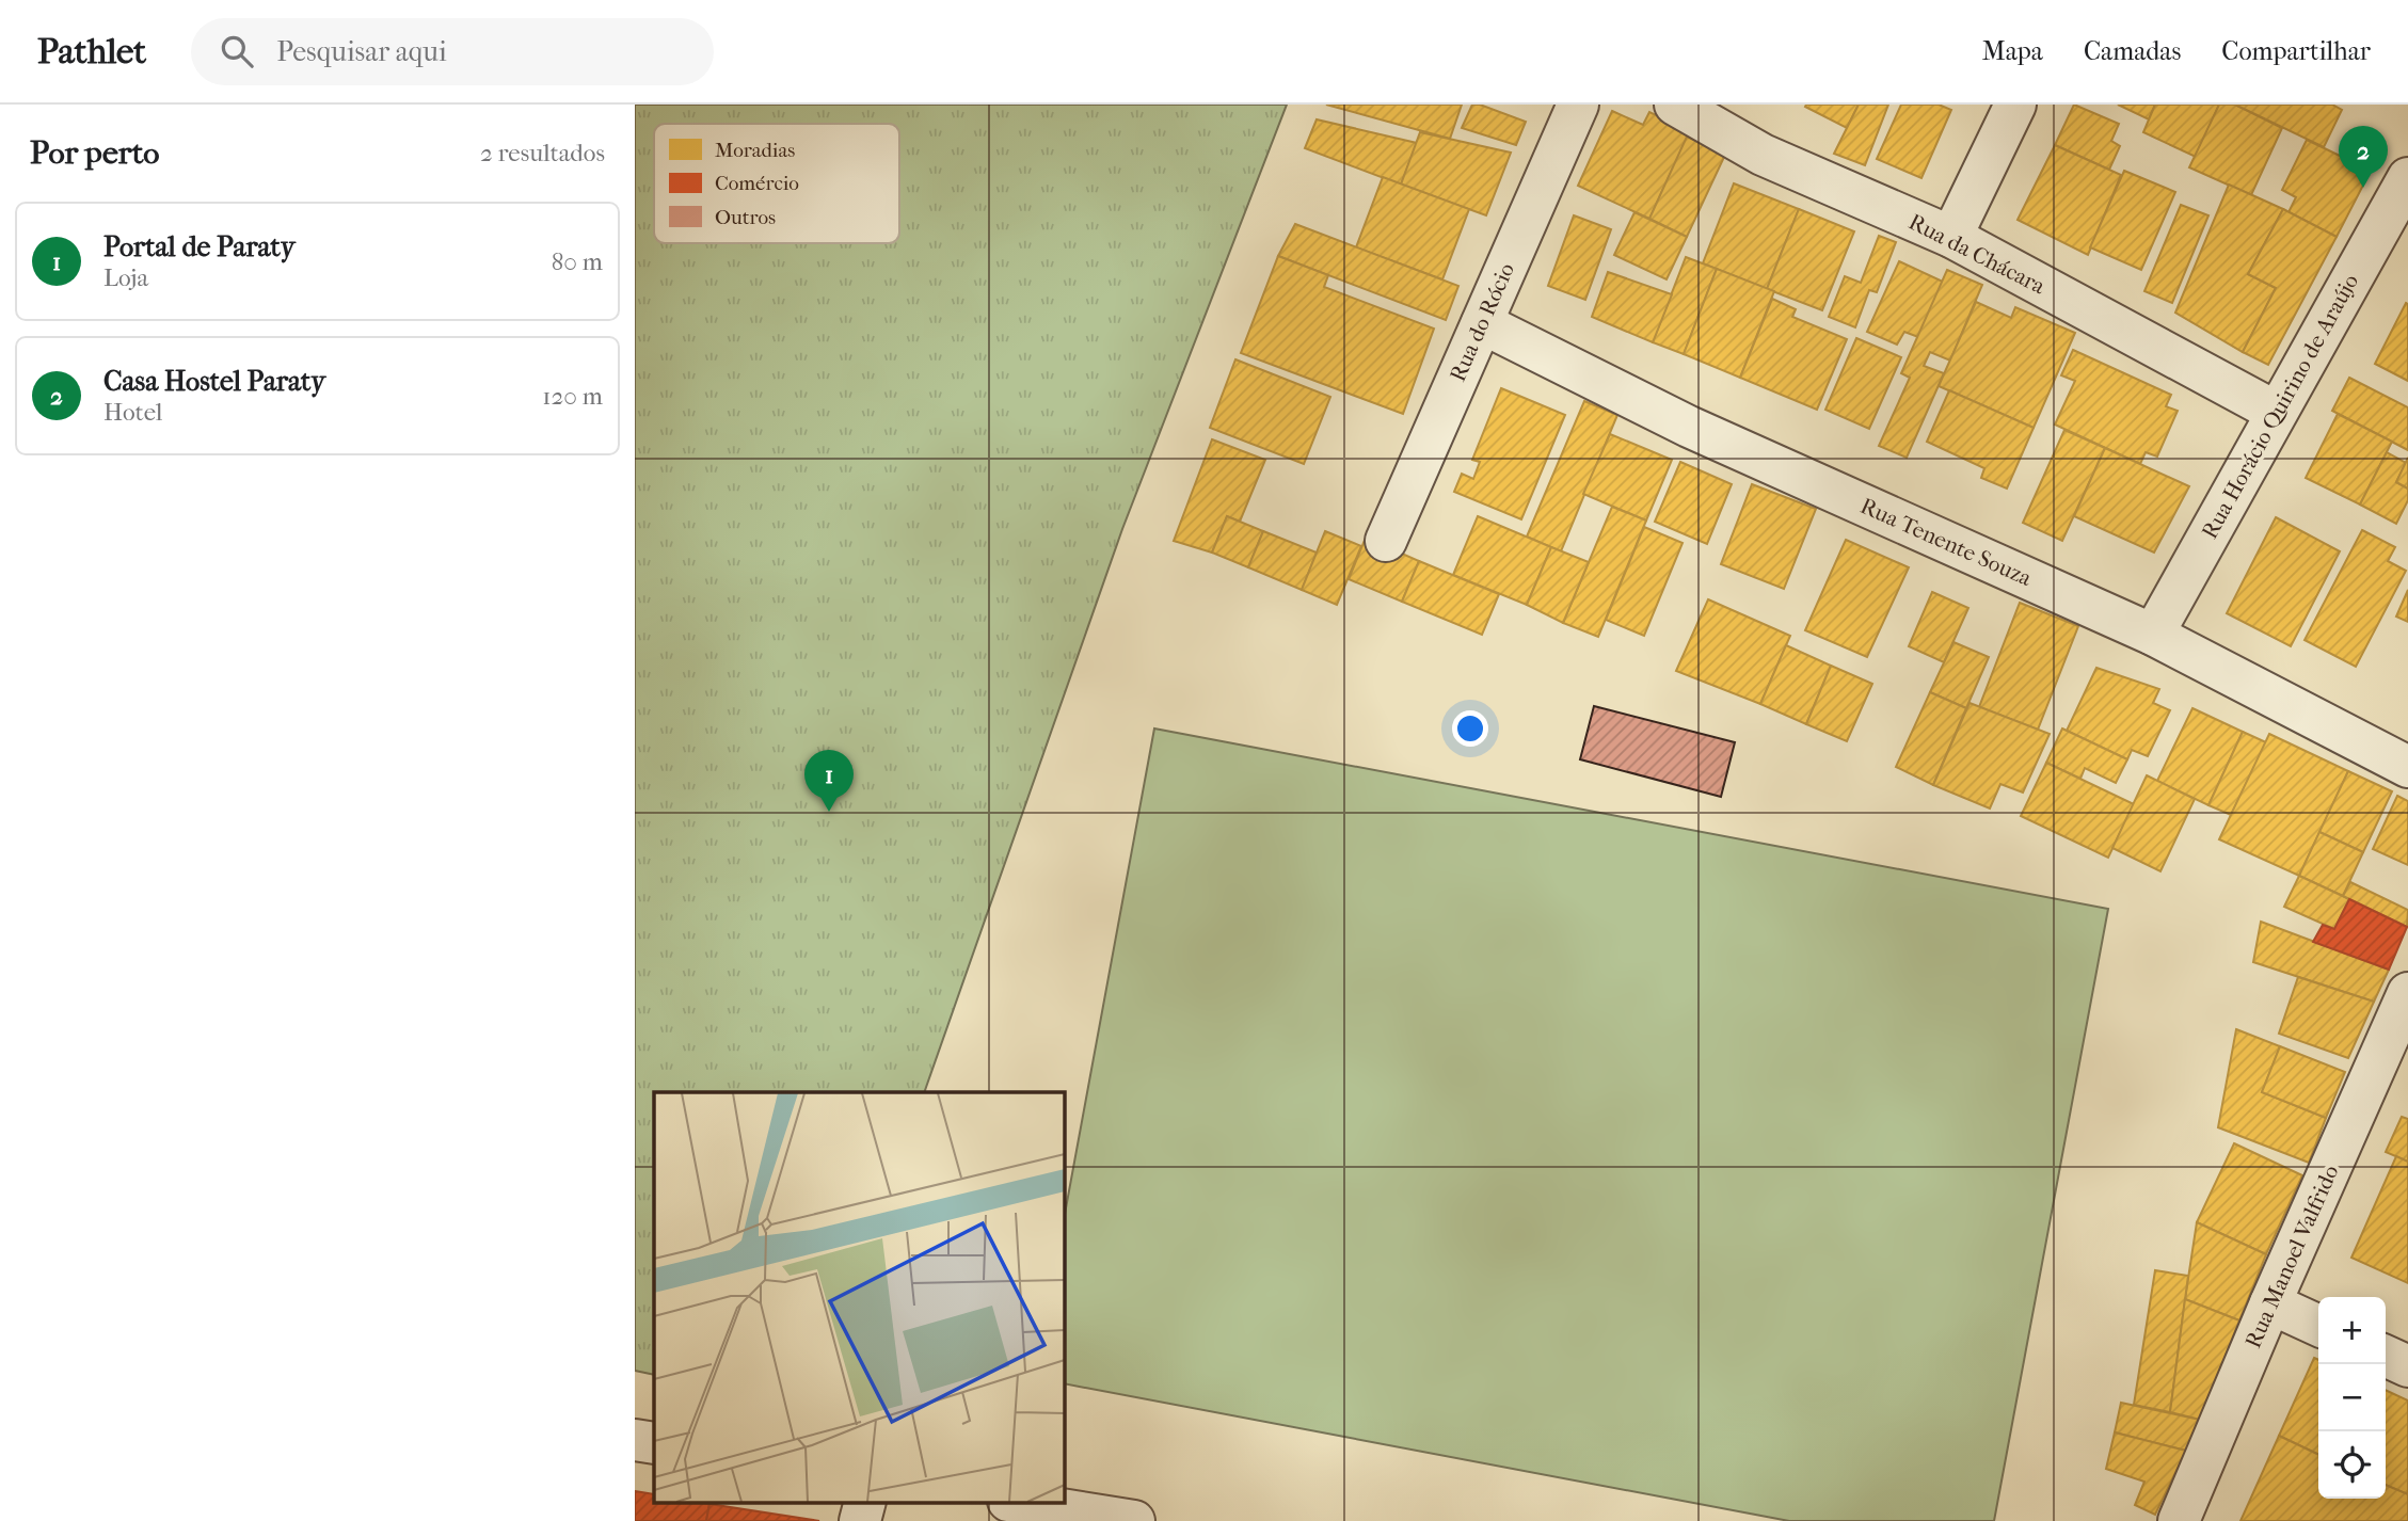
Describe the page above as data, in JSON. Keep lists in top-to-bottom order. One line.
{"streets":{"street":["Rua da Chácara","Rua do Rócio","Rua Horácio Quirino de Araújo","Rua Tenente Souza","Rua Manoel Valfrido"]},"crossings":[["Rua da Chácara","Rua Horácio Quirino de Araújo"],["Rua do Rócio","Rua Tenente Souza"],["Rua Horácio Quirino de Araújo","Rua Tenente Souza"]],"legend":["Moradias","Comércio","Outros"],"page":{"header":"Pathlet","search":"Pesquisar aqui","nav":["Mapa","Camadas","Compartilhar"],"heading":["Por perto","2 resultados"],"pins":["2","1"],"list":[{"mark":"1","name":"Portal de Paraty","note":"Loja","value":"80 m"},{"mark":"2","name":"Casa Hostel Paraty","note":"Hotel","value":"120 m"}],"map_buttons":["+","−"]}}
